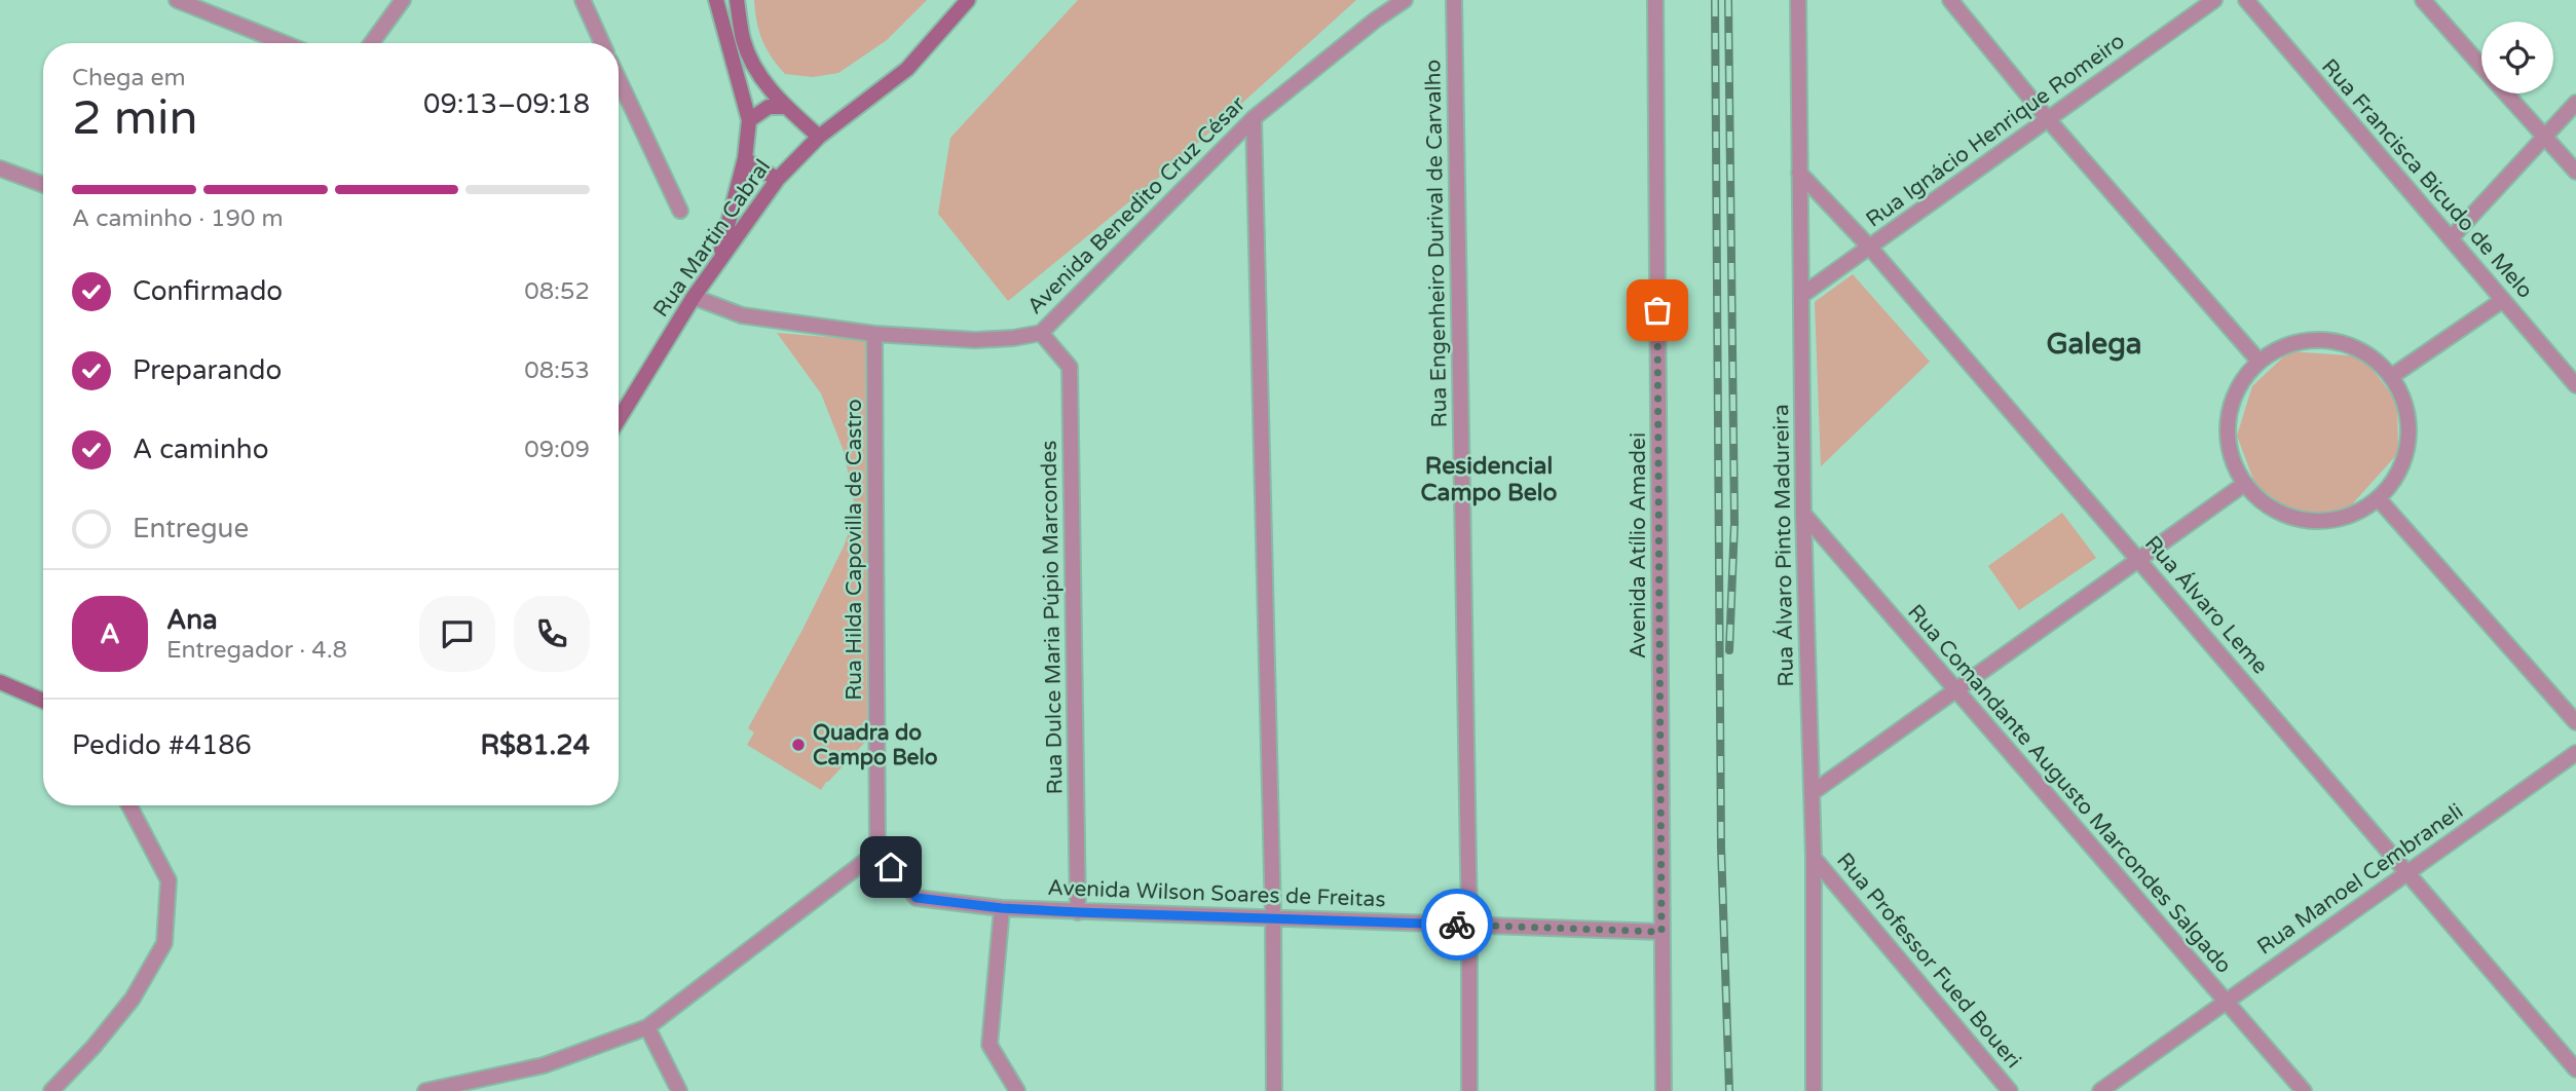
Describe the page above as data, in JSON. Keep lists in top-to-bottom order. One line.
{"streets":{"main road":["Rua Martin Cabral"],"street":["Rua Ignácio Henrique Romeiro","Rua Francisca Bicudo de Melo","Avenida Benedito Cruz César","Rua Engenheiro Durival de Carvalho","Avenida Atílio Amadei","Rua Álvaro Pinto Madureira","Rua Hilda Capovilla de Castro","Rua Álvaro Leme","Rua Dulce Maria Púpio Marcondes","Rua Comandante Augusto Marcondes Salgado","Rua Manoel Cembraneli","Avenida Wilson Soares de Freitas","Rua Professor Fued Boueri"]},"crossings":[["Rua Ignácio Henrique Romeiro","Rua Álvaro Pinto Madureira"],["Rua Ignácio Henrique Romeiro","Rua Álvaro Leme"],["Avenida Benedito Cruz César","Rua Martin Cabral"],["Avenida Benedito Cruz César","Rua Hilda Capovilla de Castro"],["Avenida Benedito Cruz César","Rua Dulce Maria Púpio Marcondes"],["Rua Engenheiro Durival de Carvalho","Avenida Wilson Soares de Freitas"],["Avenida Atílio Amadei","Avenida Wilson Soares de Freitas"],["Rua Álvaro Pinto Madureira","Rua Álvaro Leme"],["Rua Álvaro Pinto Madureira","Rua Comandante Augusto Marcondes Salgado"],["Rua Álvaro Pinto Madureira","Rua Professor Fued Boueri"],["Rua Hilda Capovilla de Castro","Avenida Wilson Soares de Freitas"],["Rua Álvaro Leme","Rua Manoel Cembraneli"],["Rua Dulce Maria Púpio Marcondes","Avenida Wilson Soares de Freitas"],["Rua Comandante Augusto Marcondes Salgado","Rua Manoel Cembraneli"]],"districts":["Galega","Residencial Campo Belo"],"places":["Quadra do Campo Belo"],"page":{"heading":["2 min","Chega em","09:13–09:18"],"panel":["Ana","Entregador · 4.8","Pedido #4186","R$81.24"],"bar":"A caminho · 190 m","list":[["Confirmado","08:52"],["Preparando","08:53"],["A caminho","09:09"],"Entregue"],"round":"A"}}
